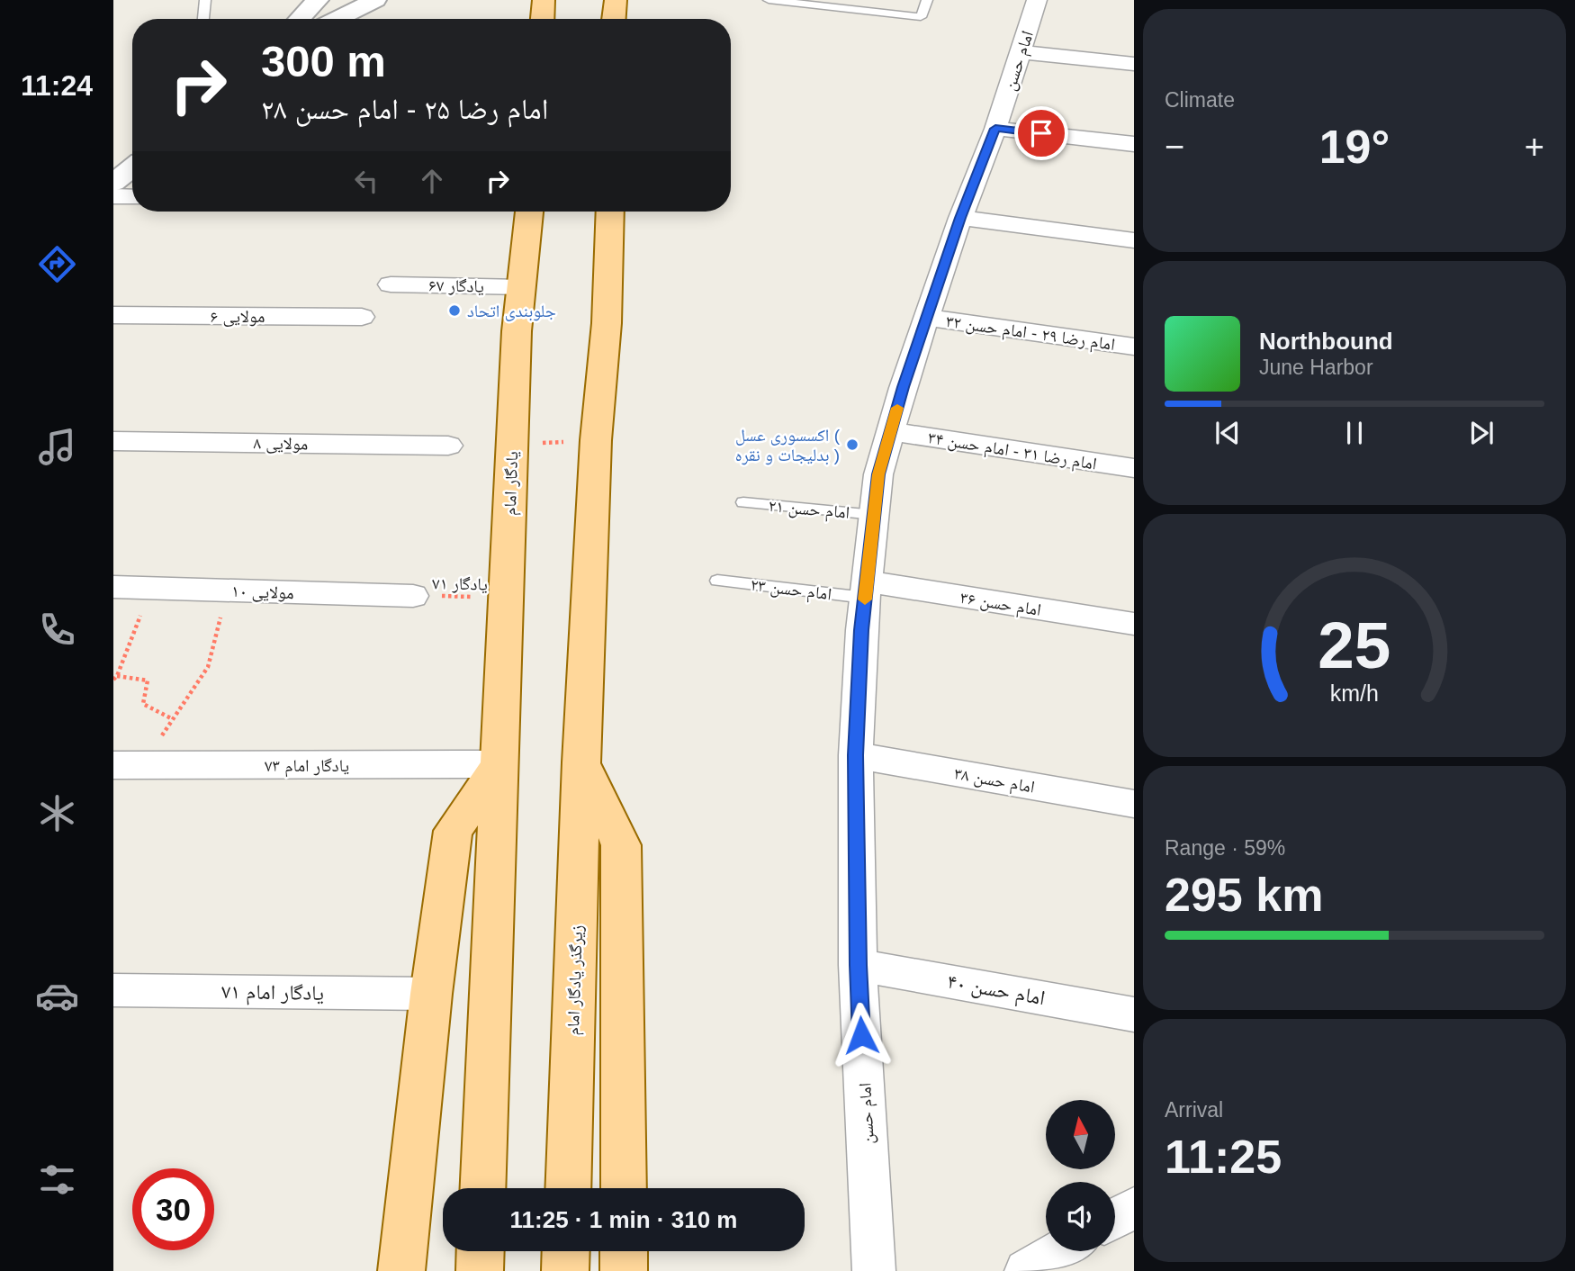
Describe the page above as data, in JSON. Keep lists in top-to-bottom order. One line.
{"streets":{"main road":["یادگار امام","زیرگذر یادگار امام"],"street":["امام حسن","یادگار ۶۷","مولایی ۶","امام رضا ۲۹ - امام حسن ۳۲","مولایی ۸","امام رضا ۳۱ - امام حسن ۳۴","مولایی ۱۰","امام حسن ۳۶","یادگار امام ۷۳","امام حسن ۳۸","امام حسن ۴۰","یادگار امام ۷۱"],"lane":["امام حسن ۲۱","امام حسن ۲۳"],"path":["یادگار ۷۱"]},"crossings":[["امام حسن","امام رضا ۲۹ - امام حسن ۳۲"],["امام حسن","امام رضا ۳۱ - امام حسن ۳۴"],["امام حسن","امام حسن ۲۱"],["امام حسن","امام حسن ۲۳"],["امام حسن","امام حسن ۳۶"],["امام حسن","امام حسن ۳۸"],["امام حسن","امام حسن ۴۰"],["یادگار ۶۷","یادگار امام"],["یادگار امام","یادگار ۷۱"],["یادگار امام","یادگار امام ۷۳"],["یادگار ۷۱","مولایی ۱۰"],["امام حسن ۲۳","امام حسن ۳۶"]],"places":["جلوبندی اتحاد","اکسسوری عسل ( بدلیجات و نقره )"],"north":"top","page":{"tabs":"11:24","tile":["Climate",["Range · 59%","295 km"],["Arrival","11:25"]],"turn":["300 m","امام رضا ۲۵ - امام حسن ۲۸"],"heat":["−","19°","+"],"song":["Northbound","June Harbor"],"limit":"30","trip":"11:25 · 1 min · 310 m","gauge":["25","km/h"]}}
